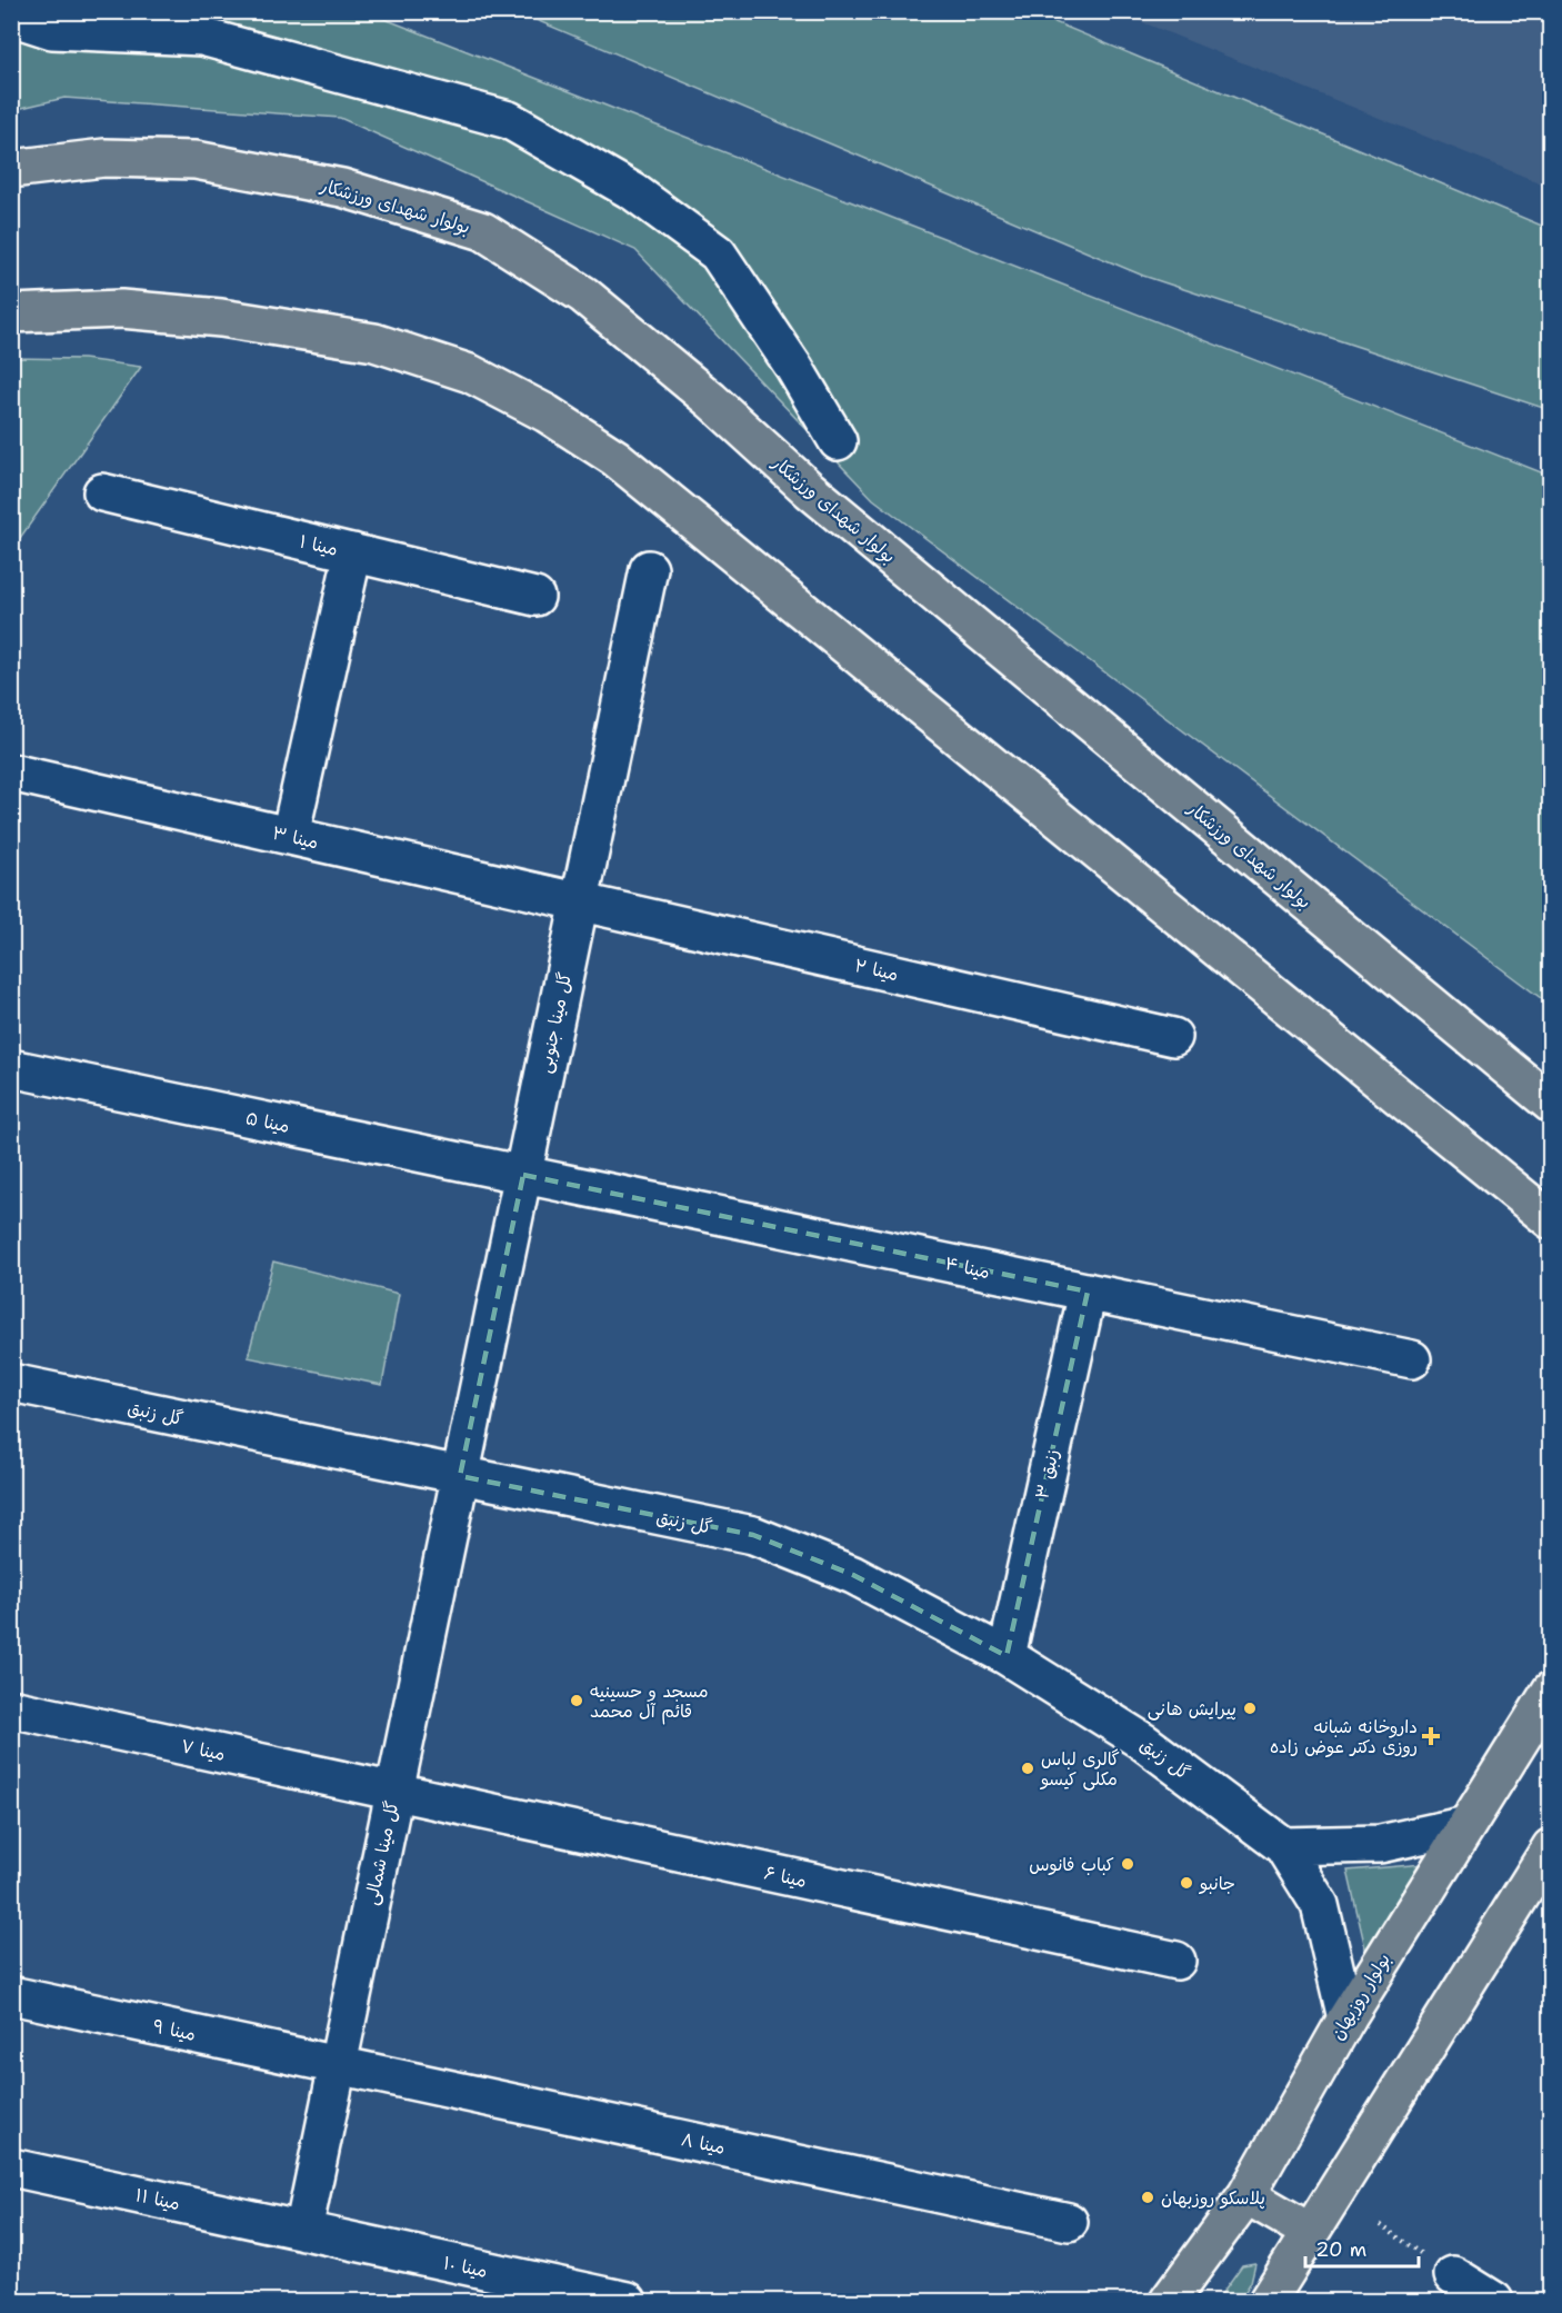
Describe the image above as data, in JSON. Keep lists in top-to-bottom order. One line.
{"streets":{"main road":["بولوار شهدای ورزشکار","بولوار روزبهان"],"street":["مینا ۱","مینا ۳","مینا ۲","گل مینا جنوبی","مینا ۵","مینا ۴","گل زنبق","زنبق ۳","مینا ۷","گل مینا شمالی","مینا ۶","مینا ۹","مینا ۸","مینا ۱۱","مینا ۱۰"]},"crossings":[["مینا ۳","مینا ۲"],["مینا ۳","گل مینا جنوبی"],["مینا ۲","گل مینا جنوبی"],["گل مینا جنوبی","مینا ۵"],["گل مینا جنوبی","مینا ۴"],["گل مینا جنوبی","گل زنبق"],["گل مینا جنوبی","گل مینا شمالی"],["مینا ۵","مینا ۴"],["مینا ۴","زنبق ۳"],["گل زنبق","زنبق ۳"],["گل زنبق","گل مینا شمالی"],["گل زنبق","بولوار روزبهان"],["مینا ۷","گل مینا شمالی"],["مینا ۷","مینا ۶"],["گل مینا شمالی","مینا ۶"],["گل مینا شمالی","مینا ۹"],["گل مینا شمالی","مینا ۸"],["گل مینا شمالی","مینا ۱۱"],["گل مینا شمالی","مینا ۱۰"],["مینا ۹","مینا ۸"],["مینا ۱۱","مینا ۱۰"]],"places":{"other":["مسجد و حسینیه قائم آل محمد","پیرایش هانی","گالری لباس مکلی کیسو","کباب فانوس","جانبو","پلاسکو روزبهان"],"health":["داروخانه شبانه روزی دکتر عوض زاده"]},"scale_bar":"20 m"}
